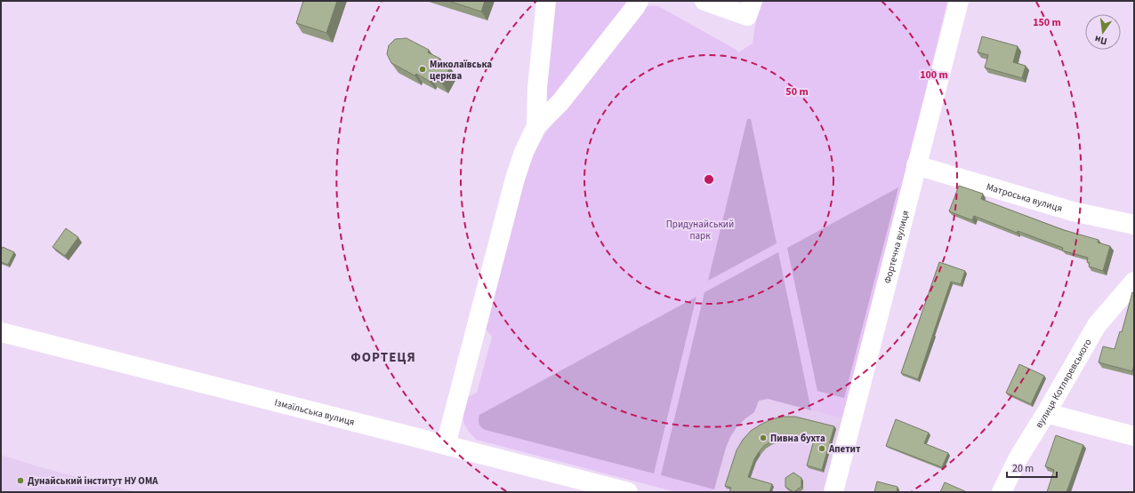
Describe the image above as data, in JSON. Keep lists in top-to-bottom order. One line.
{"streets":{"street":["Матроська вулиця","Фортечна вулиця","вулиця Котляревського","Ізмаїльська вулиця"]},"crossings":[["Матроська вулиця","Фортечна вулиця"]],"districts":["ФОРТЕЦЯ"],"parks":["Придунайський парк"],"places":["Миколаївська церква","Пивна бухта","Апетит","Дунайський інститут НУ ОМА"],"scale_bar":"20 m","north":"bottom","rings":["150 m","100 m","50 m"]}
